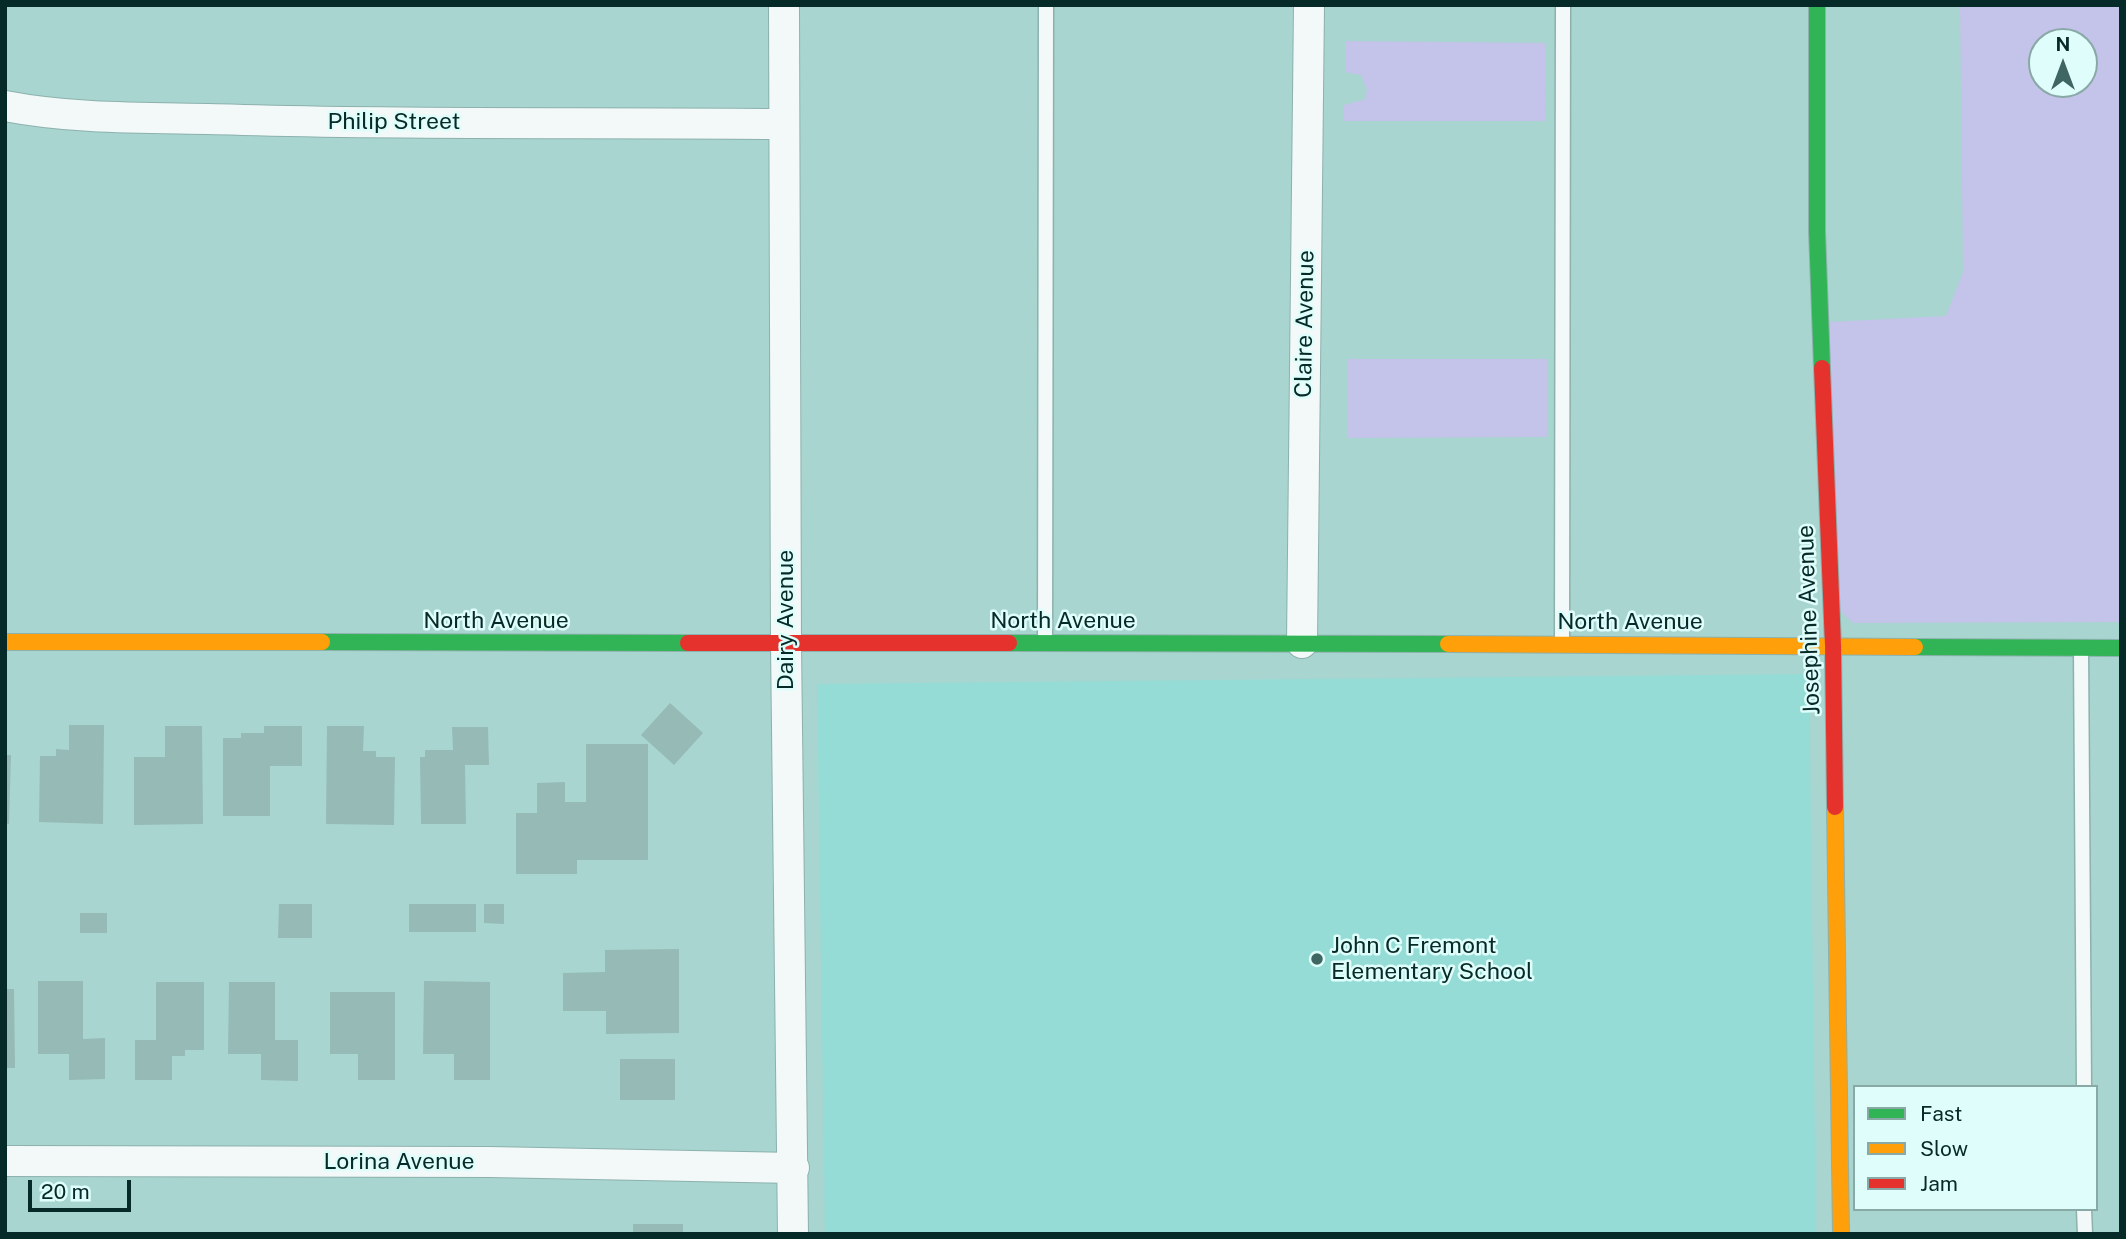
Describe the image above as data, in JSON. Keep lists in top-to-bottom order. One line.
{"streets":{"street":["Philip Street","Claire Avenue","Dairy Avenue","Josephine Avenue","North Avenue","Lorina Avenue"]},"crossings":[["Philip Street","Dairy Avenue"],["Claire Avenue","North Avenue"],["Dairy Avenue","North Avenue"],["Dairy Avenue","Lorina Avenue"],["Josephine Avenue","North Avenue"]],"places":["John C Fremont Elementary School"],"legend":["Fast","Slow","Jam"],"scale_bar":"20 m","north":"top"}
